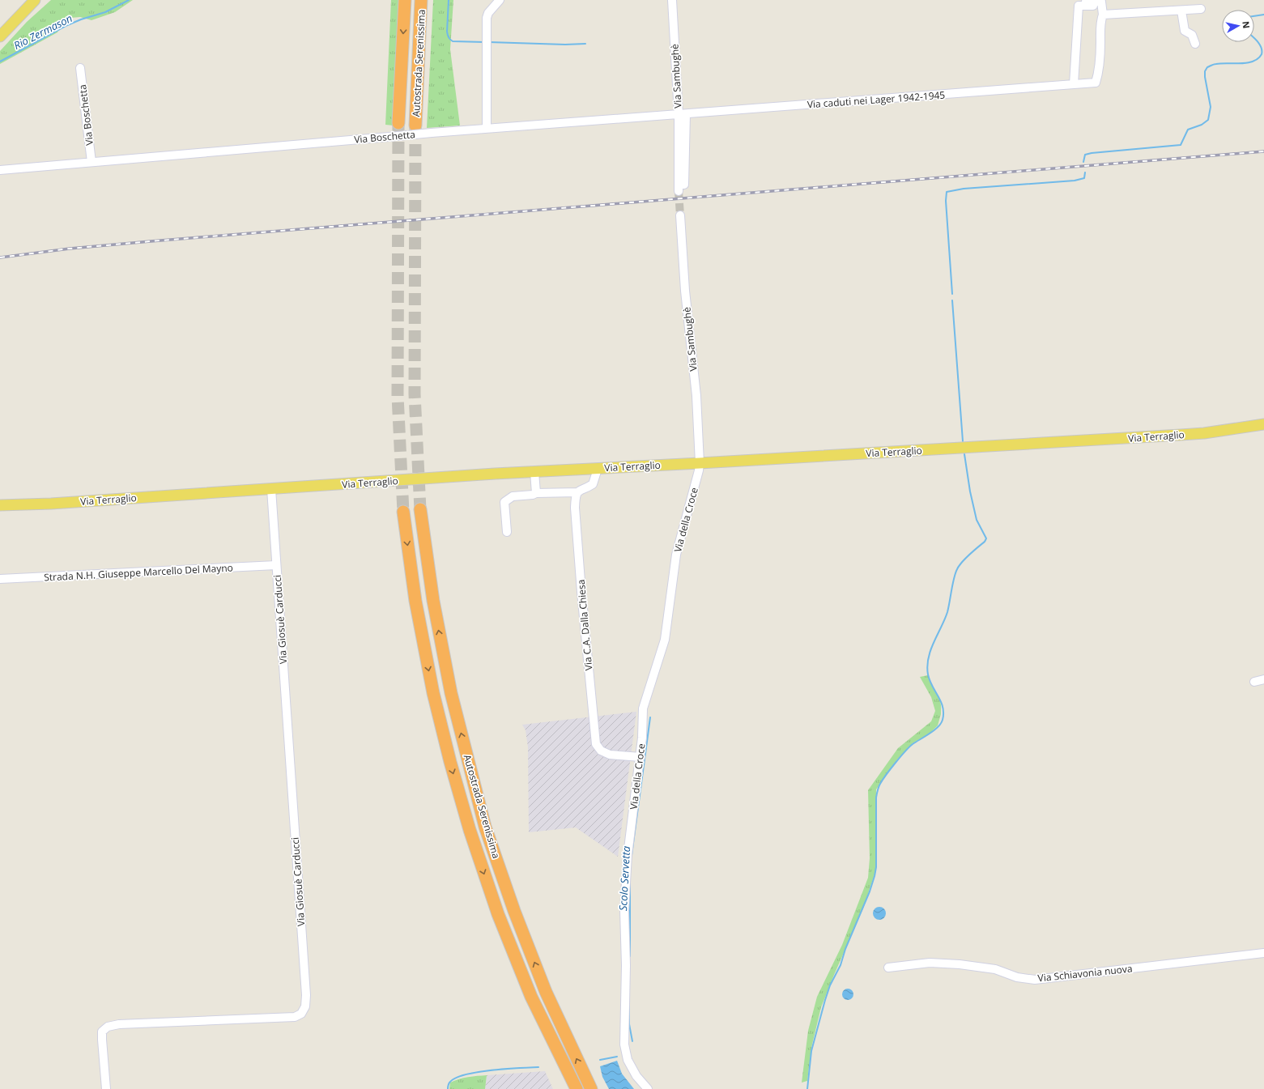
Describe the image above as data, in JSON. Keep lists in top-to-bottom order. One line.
{"streets":{"highway":["Autostrada Serenissima"],"main road":["Via Terraglio"],"street":["Via Sambughè","Via caduti nei Lager 1942-1945","Via Boschetta","Via della Croce","Strada N.H. Giuseppe Marcello Del Mayno","Via Giosuè Carducci","Via C.A. Dalla Chiesa","Via Schiavonia nuova"]},"crossings":[["Via Sambughè","Via caduti nei Lager 1942-1945"],["Via Sambughè","Via Boschetta"],["Via Sambughè","Via Terraglio"],["Via Sambughè","Via della Croce"],["Via caduti nei Lager 1942-1945","Via Boschetta"],["Via Terraglio","Via della Croce"],["Via Terraglio","Via Giosuè Carducci"],["Via della Croce","Via C.A. Dalla Chiesa"],["Strada N.H. Giuseppe Marcello Del Mayno","Via Giosuè Carducci"]],"water":["Rio Zermason","Scolo Servetta"],"north":"right"}
